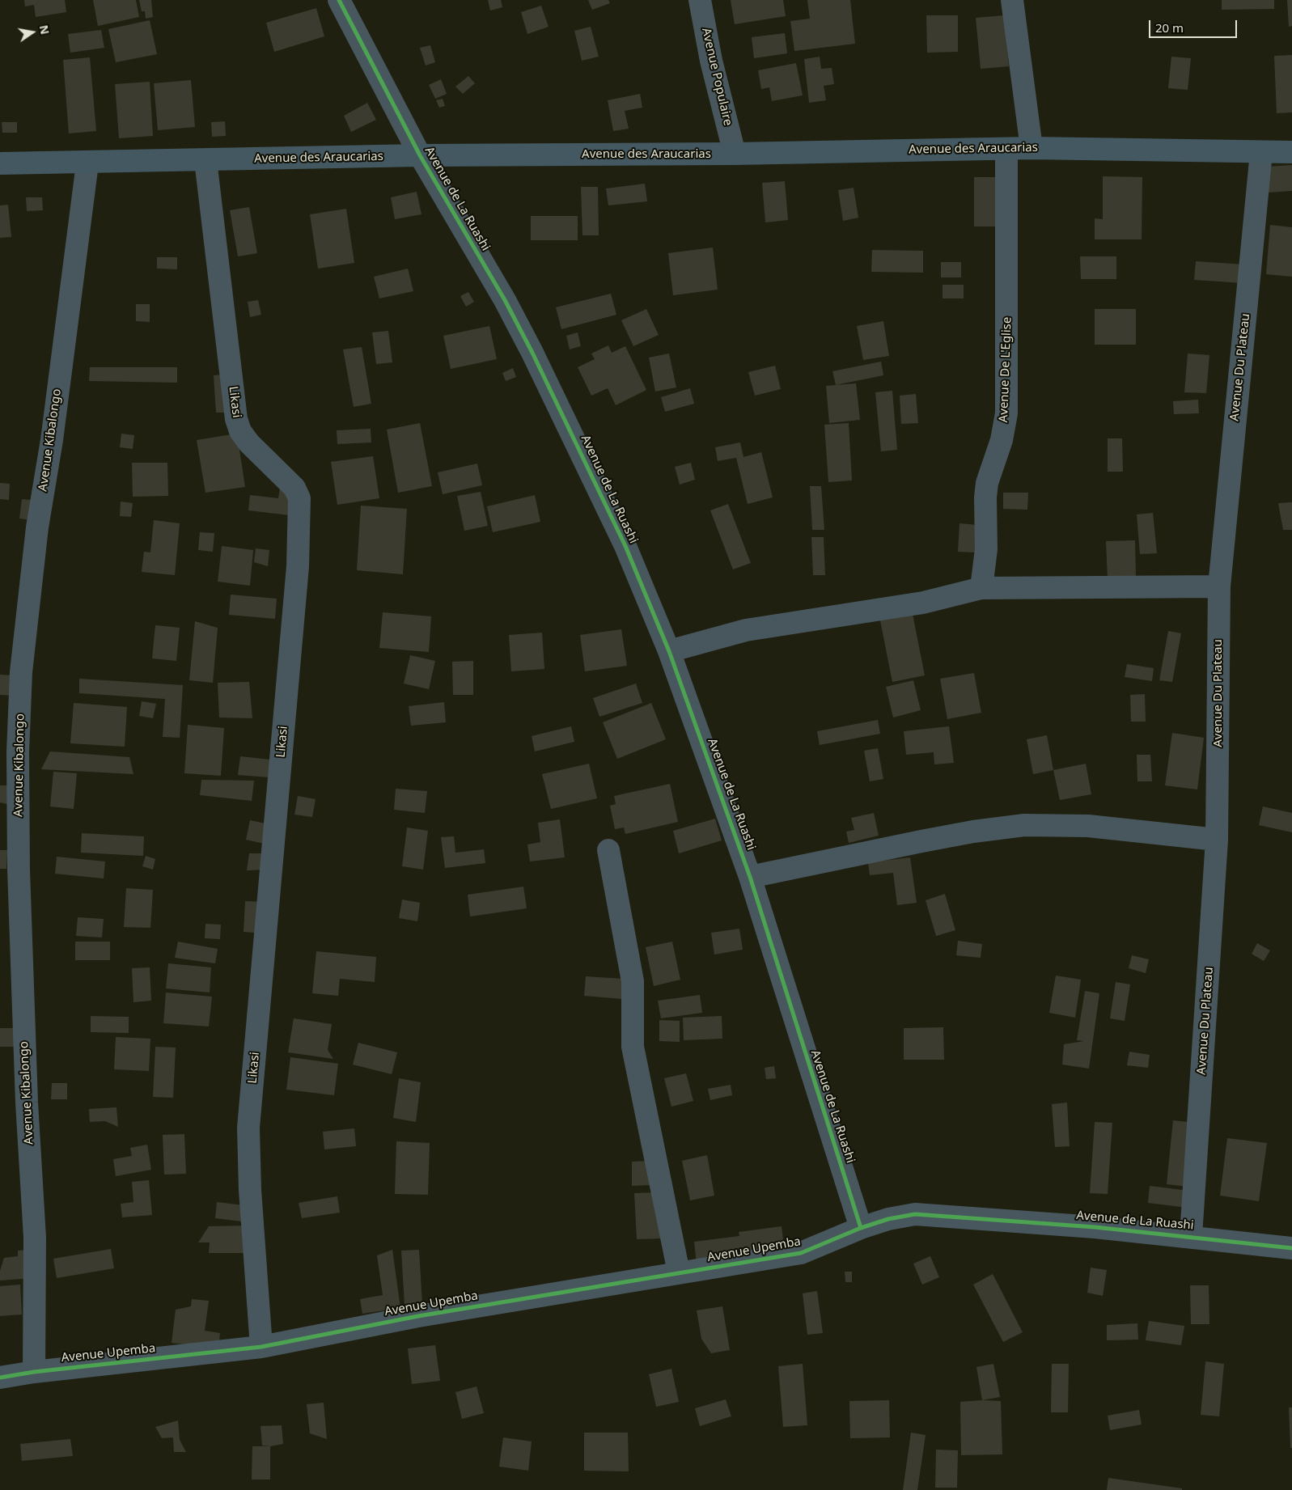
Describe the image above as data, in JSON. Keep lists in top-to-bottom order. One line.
{"streets":{"street":["Avenue Populaire","Avenue des Araucarias","Avenue de La Ruashi","Avenue Du Plateau","Avenue De L'Eglise","Likasi","Avenue Kibalongo","Avenue Upemba"]},"crossings":[["Avenue Populaire","Avenue des Araucarias"],["Avenue des Araucarias","Avenue de La Ruashi"],["Avenue des Araucarias","Avenue Du Plateau"],["Avenue des Araucarias","Avenue De L'Eglise"],["Avenue des Araucarias","Likasi"],["Avenue des Araucarias","Avenue Kibalongo"],["Avenue de La Ruashi","Avenue Du Plateau"],["Avenue de La Ruashi","Avenue Upemba"],["Likasi","Avenue Upemba"],["Avenue Kibalongo","Avenue Upemba"]],"scale_bar":"20 m","north":"right"}
